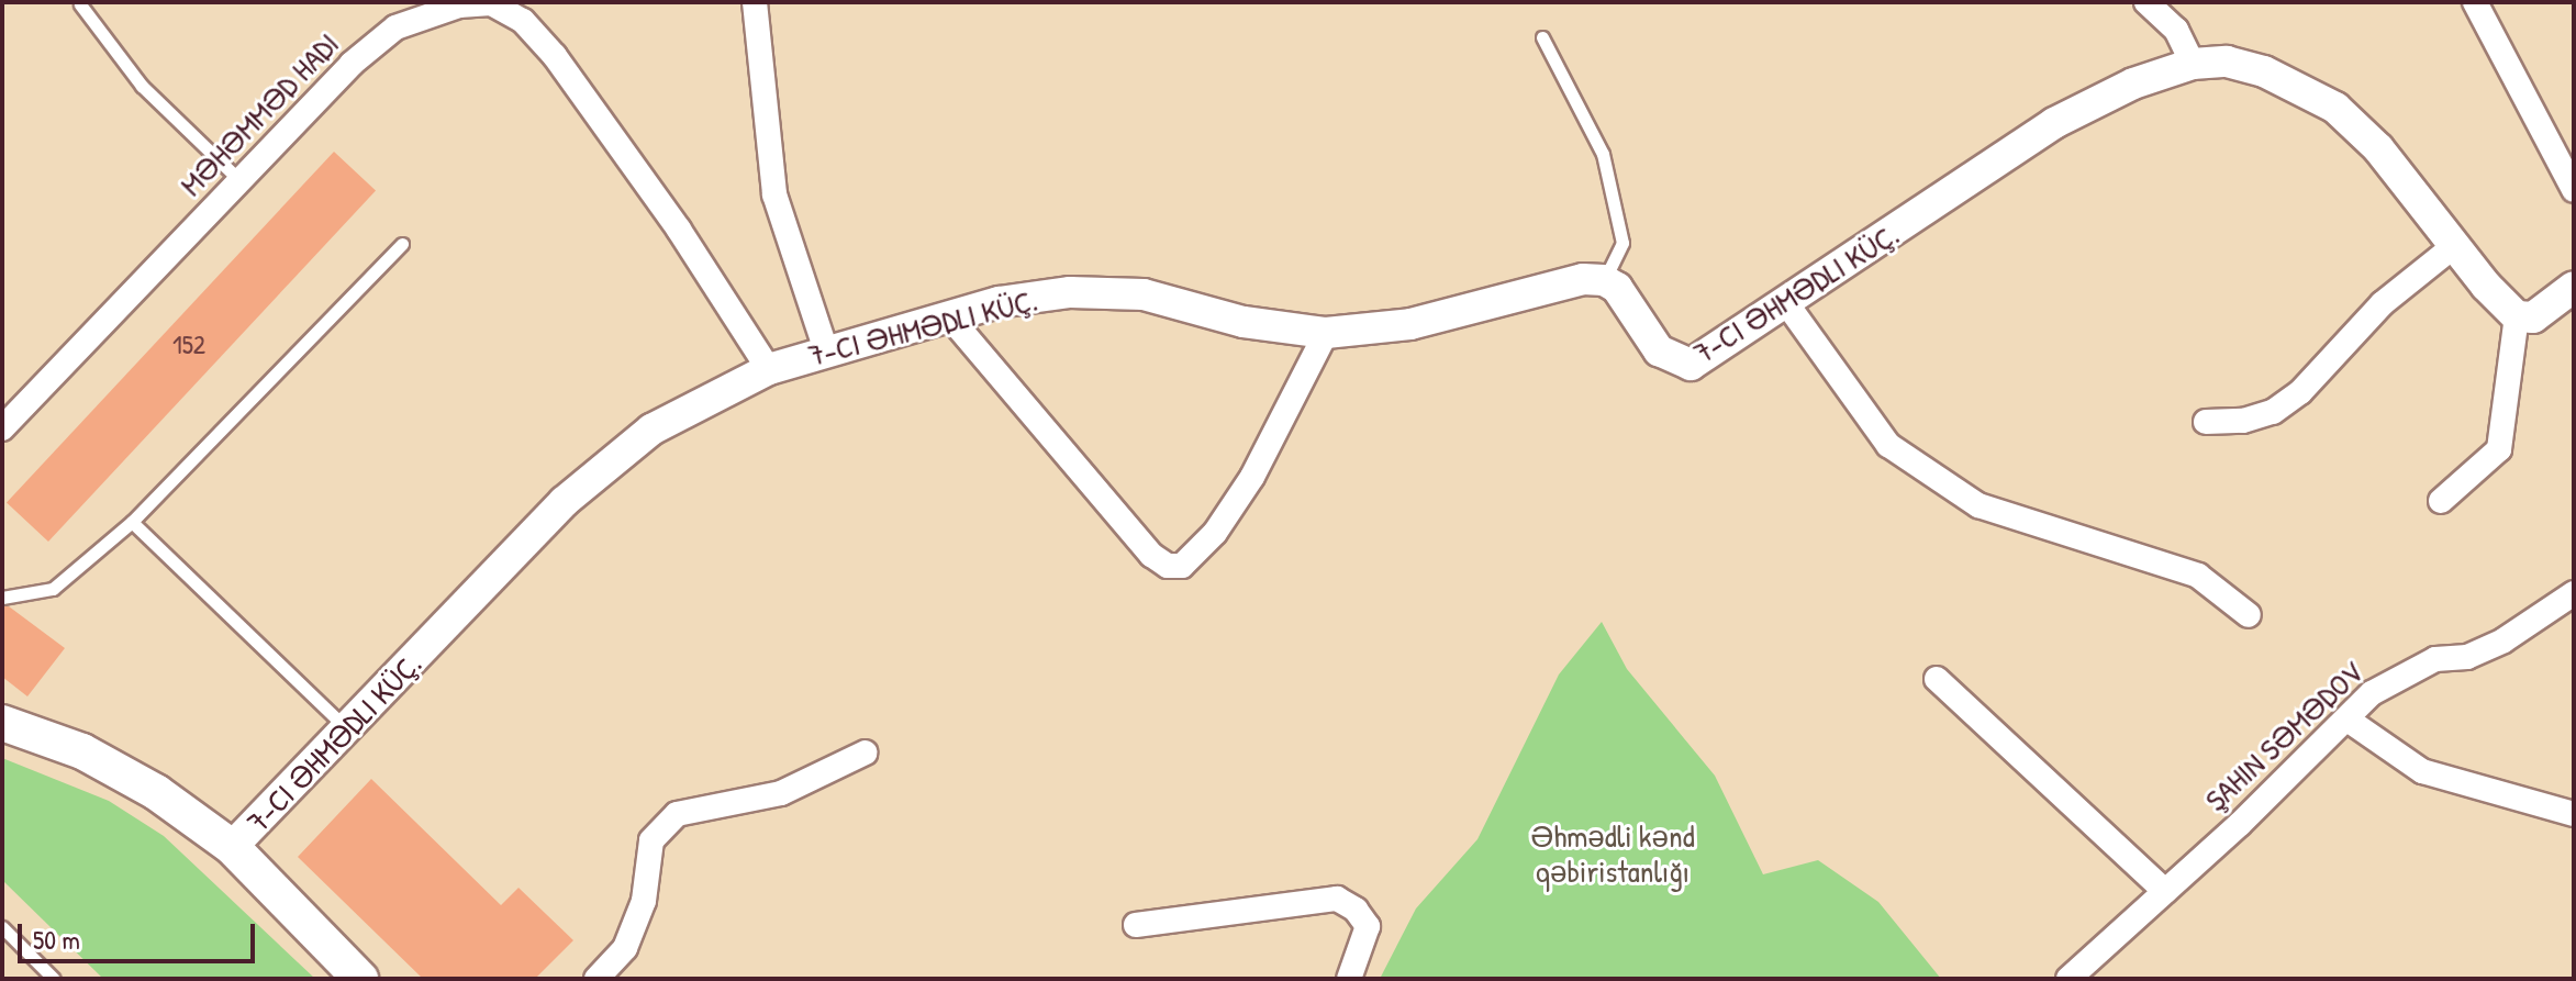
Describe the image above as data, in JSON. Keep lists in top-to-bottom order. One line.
{"streets":{"street":["MƏHƏMMƏD HADI","7-CI ƏHMƏDLI KÜÇ.","ŞAHIN SƏMƏDOV"]},"crossings":[["MƏHƏMMƏD HADI","7-CI ƏHMƏDLI KÜÇ."]],"parks":["Əhmədli kənd qəbiristanlığı"],"house_numbers":["152"],"scale_bar":"50 m"}
